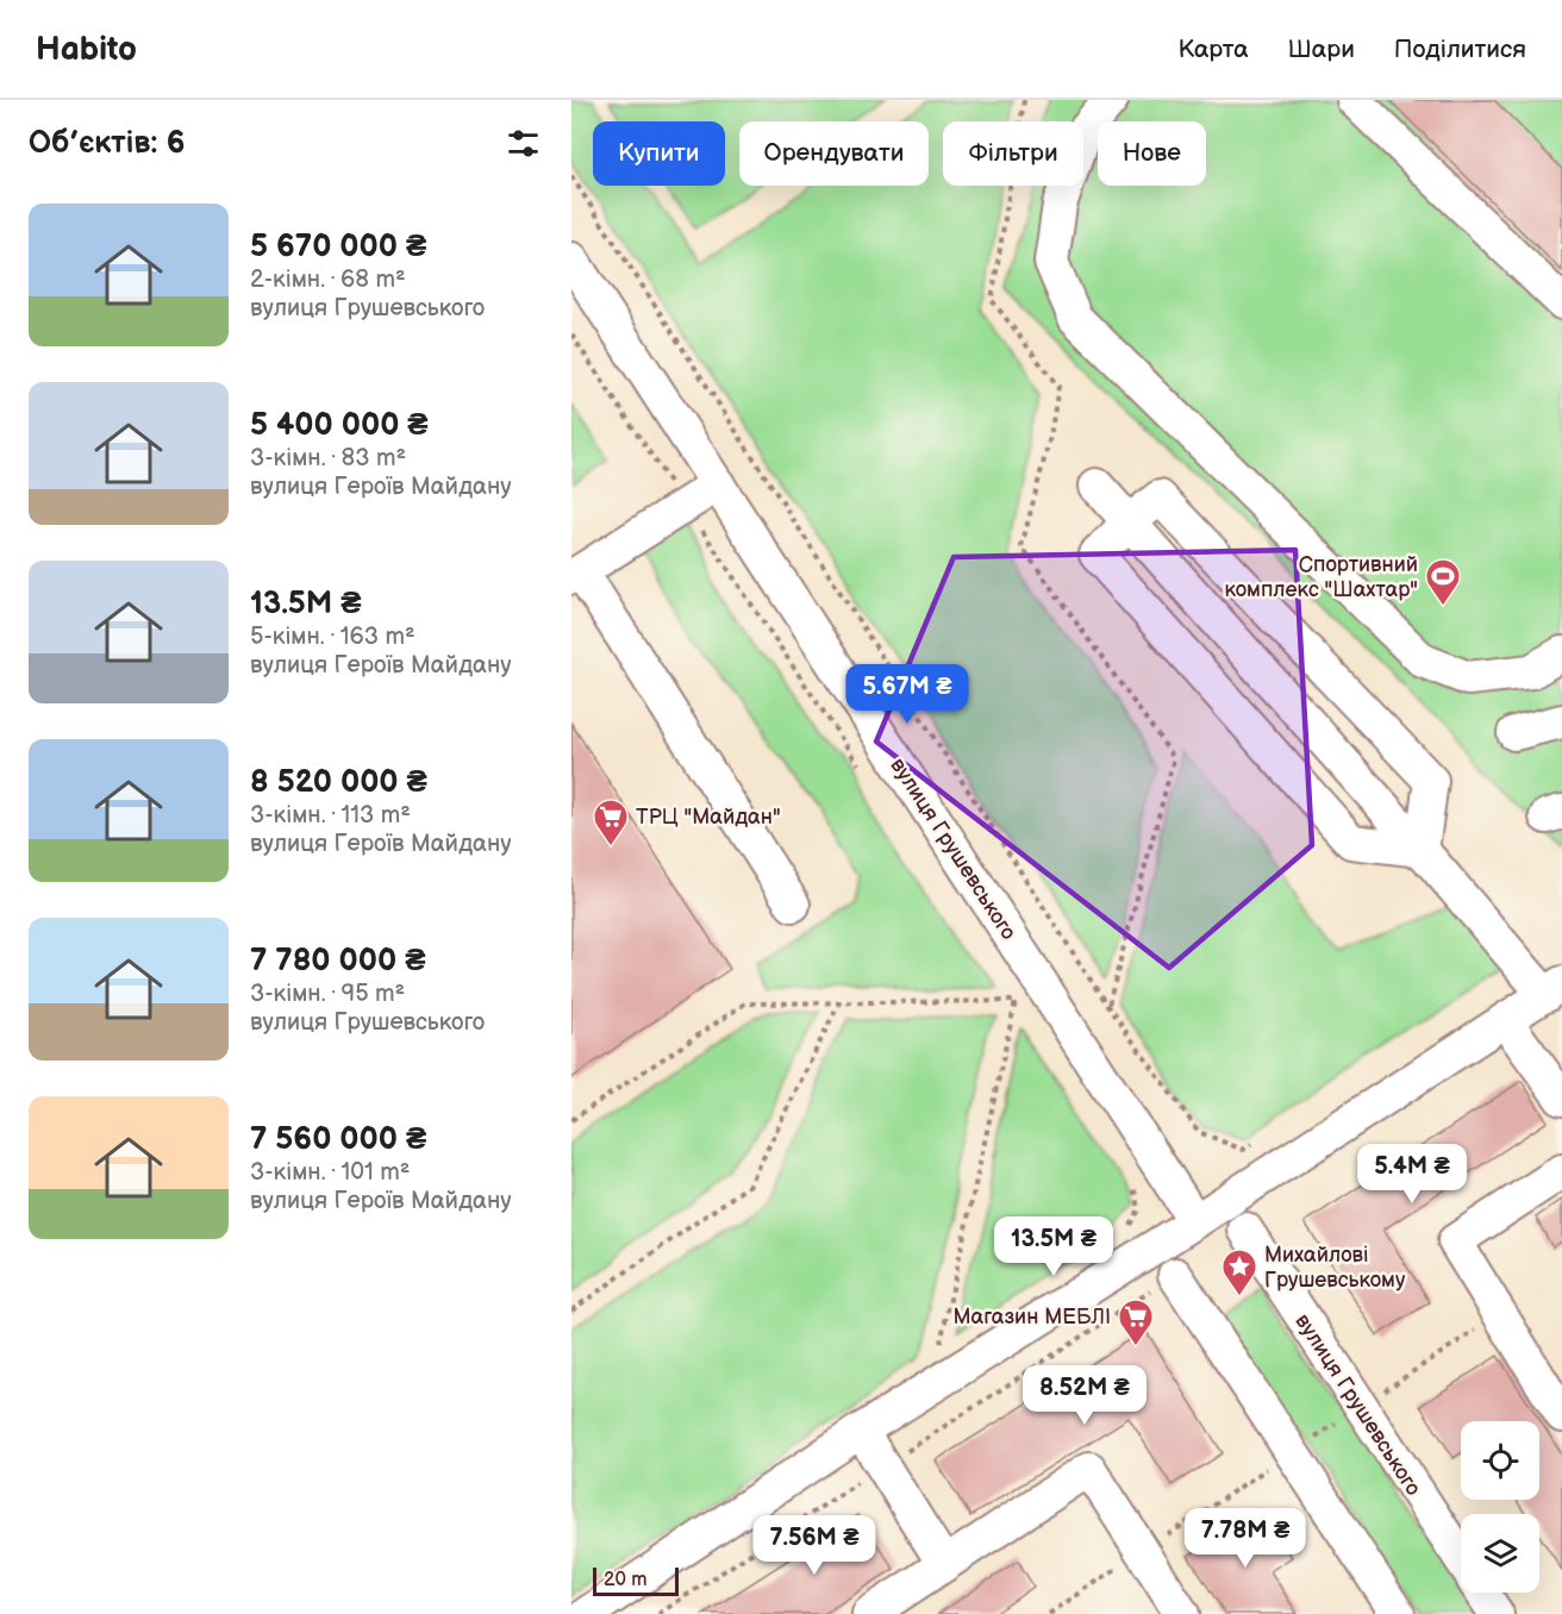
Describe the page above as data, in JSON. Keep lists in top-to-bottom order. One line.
{"streets":{"street":["вулиця Грушевського"]},"places":{"sports":["Спортивний комплекс \"Шахтар\""],"supermarket":["ТРЦ \"Майдан\"","Магазин МЕБЛІ"],"place":["Михайлові Грушевському"]},"scale_bar":"20 m","page":{"header":"Habito","nav":["Карта","Шари","Поділитися"],"heading":"Об’єктів: 6","chip":["Купити","Орендувати","Фільтри","Нове"],"list":[{"name":"5 670 000 ₴","note":"2-кімн. · 68 m² · вулиця Грушевського"},{"name":"5 400 000 ₴","note":"3-кімн. · 83 m² · вулиця Героїв Майдану"},{"name":"13.5M ₴","note":"5-кімн. · 163 m² · вулиця Героїв Майдану"},{"name":"8 520 000 ₴","note":"3-кімн. · 113 m² · вулиця Героїв Майдану"},{"name":"7 780 000 ₴","note":"3-кімн. · 95 m² · вулиця Грушевського"},{"name":"7 560 000 ₴","note":"3-кімн. · 101 m² · вулиця Героїв Майдану"}],"price":["5.67M ₴","5.4M ₴","13.5M ₴","8.52M ₴","7.78M ₴","7.56M ₴"],"scale":"20 m"}}
